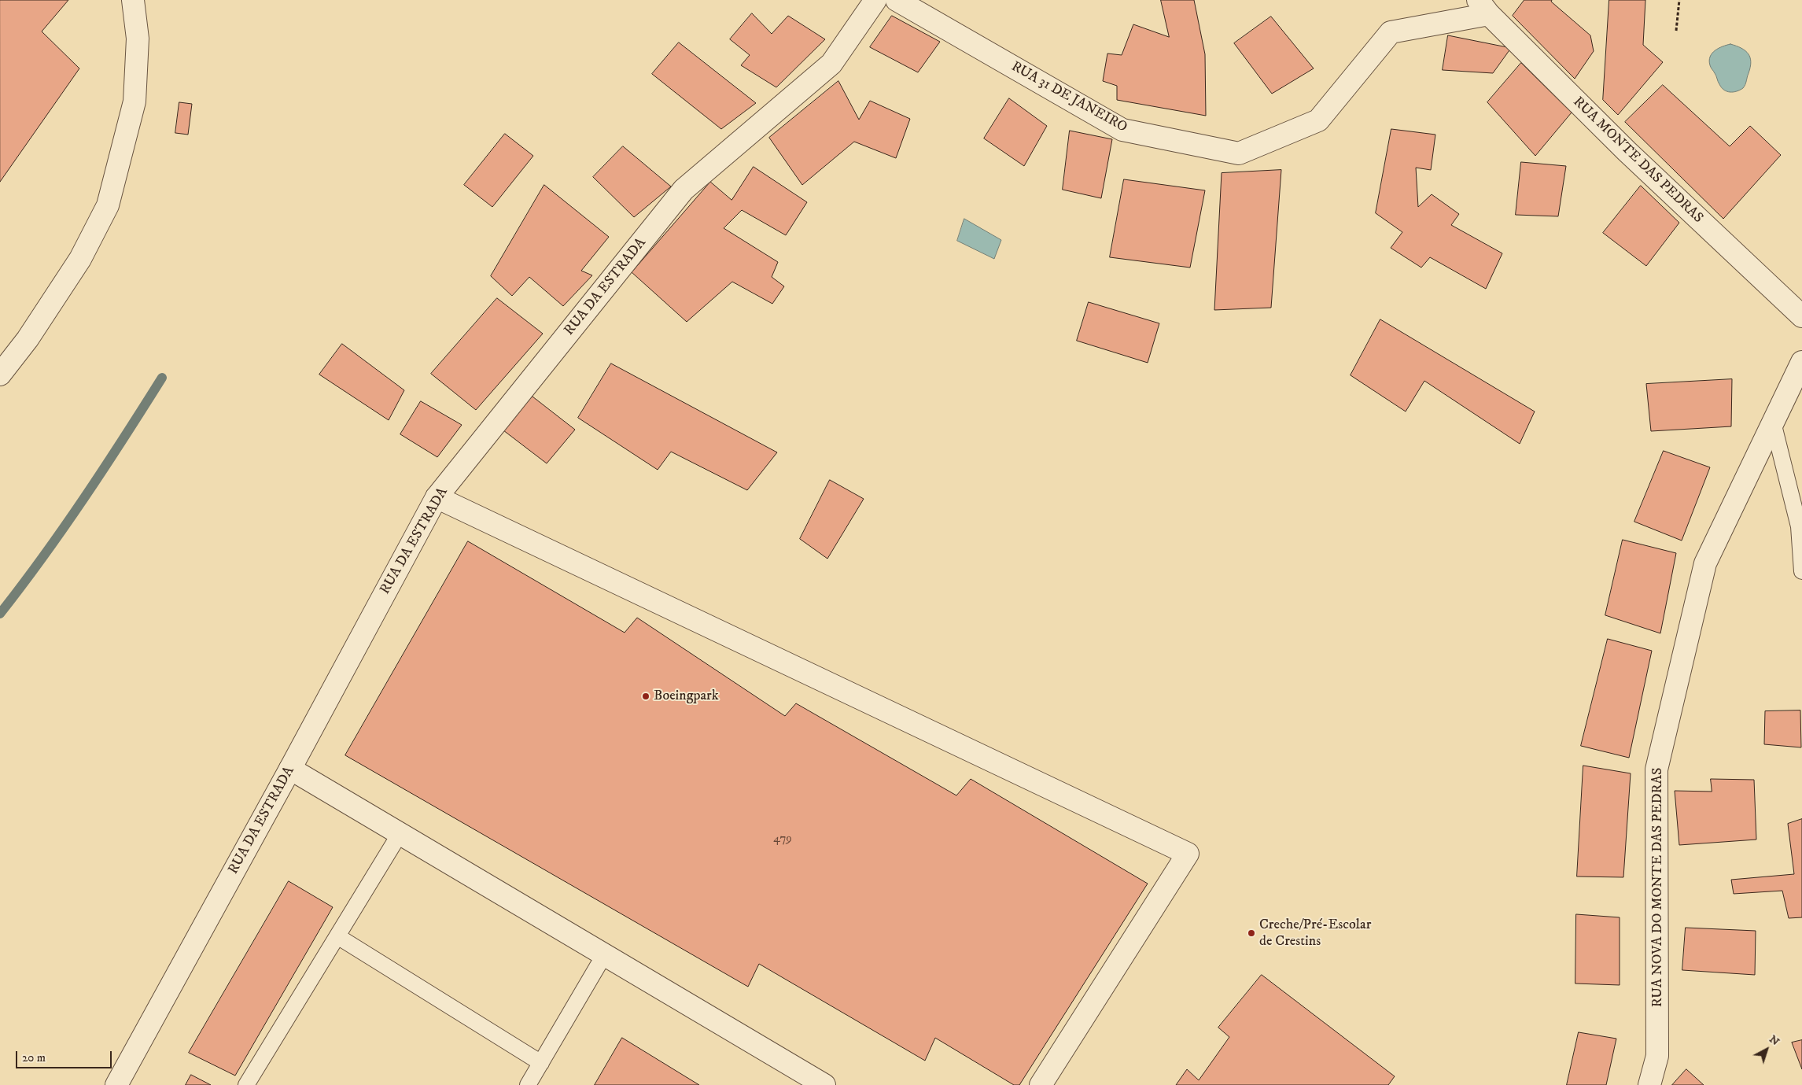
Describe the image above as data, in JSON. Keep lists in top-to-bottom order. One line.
{"streets":{"street":["RUA 31 DE JANEIRO","RUA MONTE DAS PEDRAS","RUA DA ESTRADA","RUA NOVA DO MONTE DAS PEDRAS"]},"crossings":[["RUA 31 DE JANEIRO","RUA MONTE DAS PEDRAS"]],"places":["Boeingpark","Creche/Pré-Escolar de Crestins"],"house_numbers":["479"],"scale_bar":"20 m","north":"top right"}
